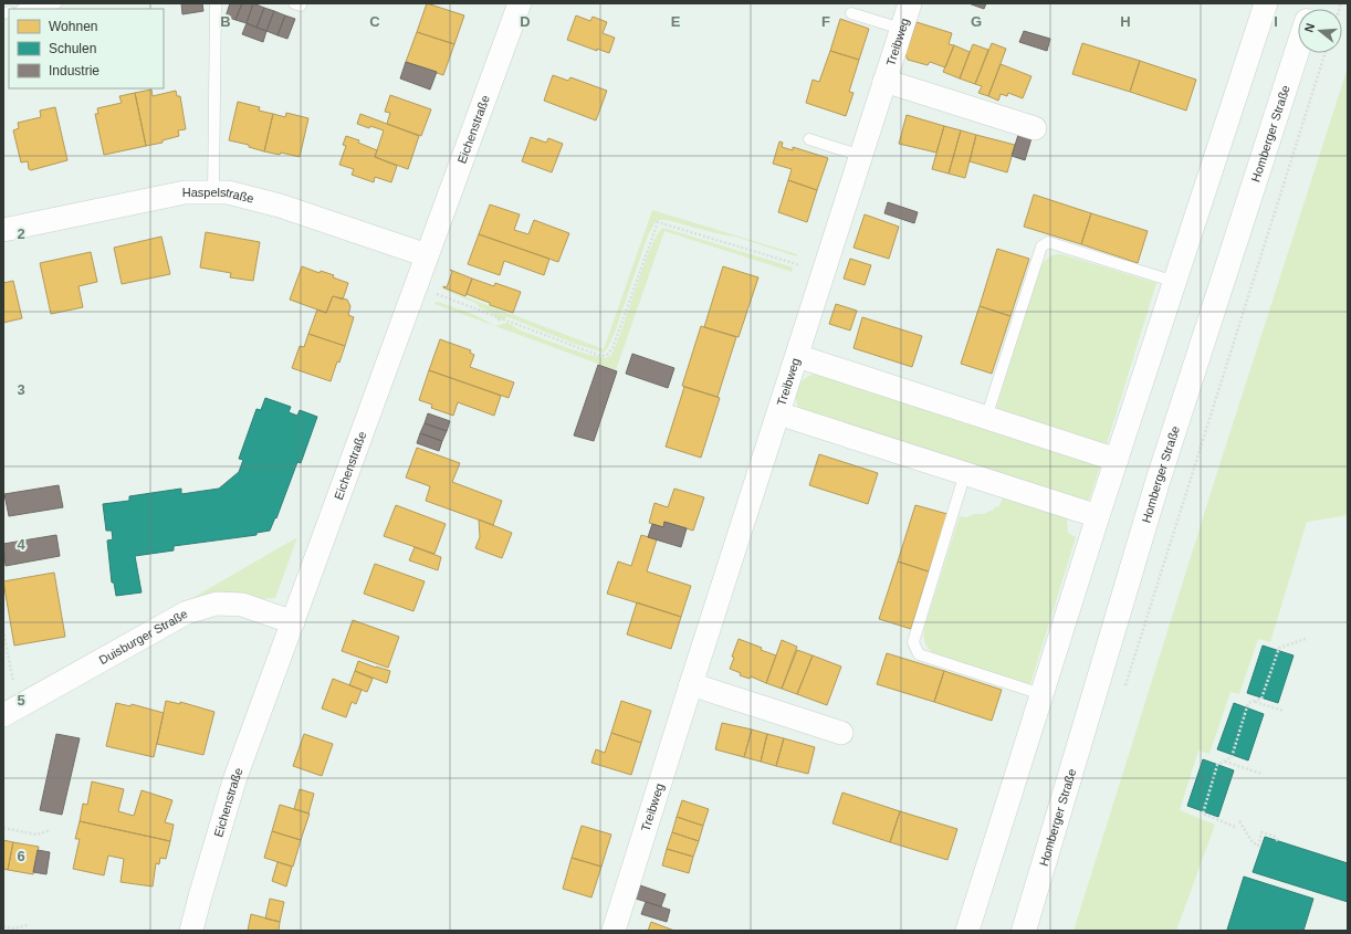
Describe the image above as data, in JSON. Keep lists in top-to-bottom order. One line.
{"streets":{"main road":["Homberger Straße"],"street":["Treibweg","Eichenstraße","Haspelstraße","Duisburger Straße"]},"crossings":[["Eichenstraße","Haspelstraße"],["Eichenstraße","Duisburger Straße"]],"legend":["Wohnen","Schulen","Industrie"],"north":"left","grid":{"columns":["B","C","D","E","F","G","H","I"],"rows":["2","3","4","5","6"]}}
